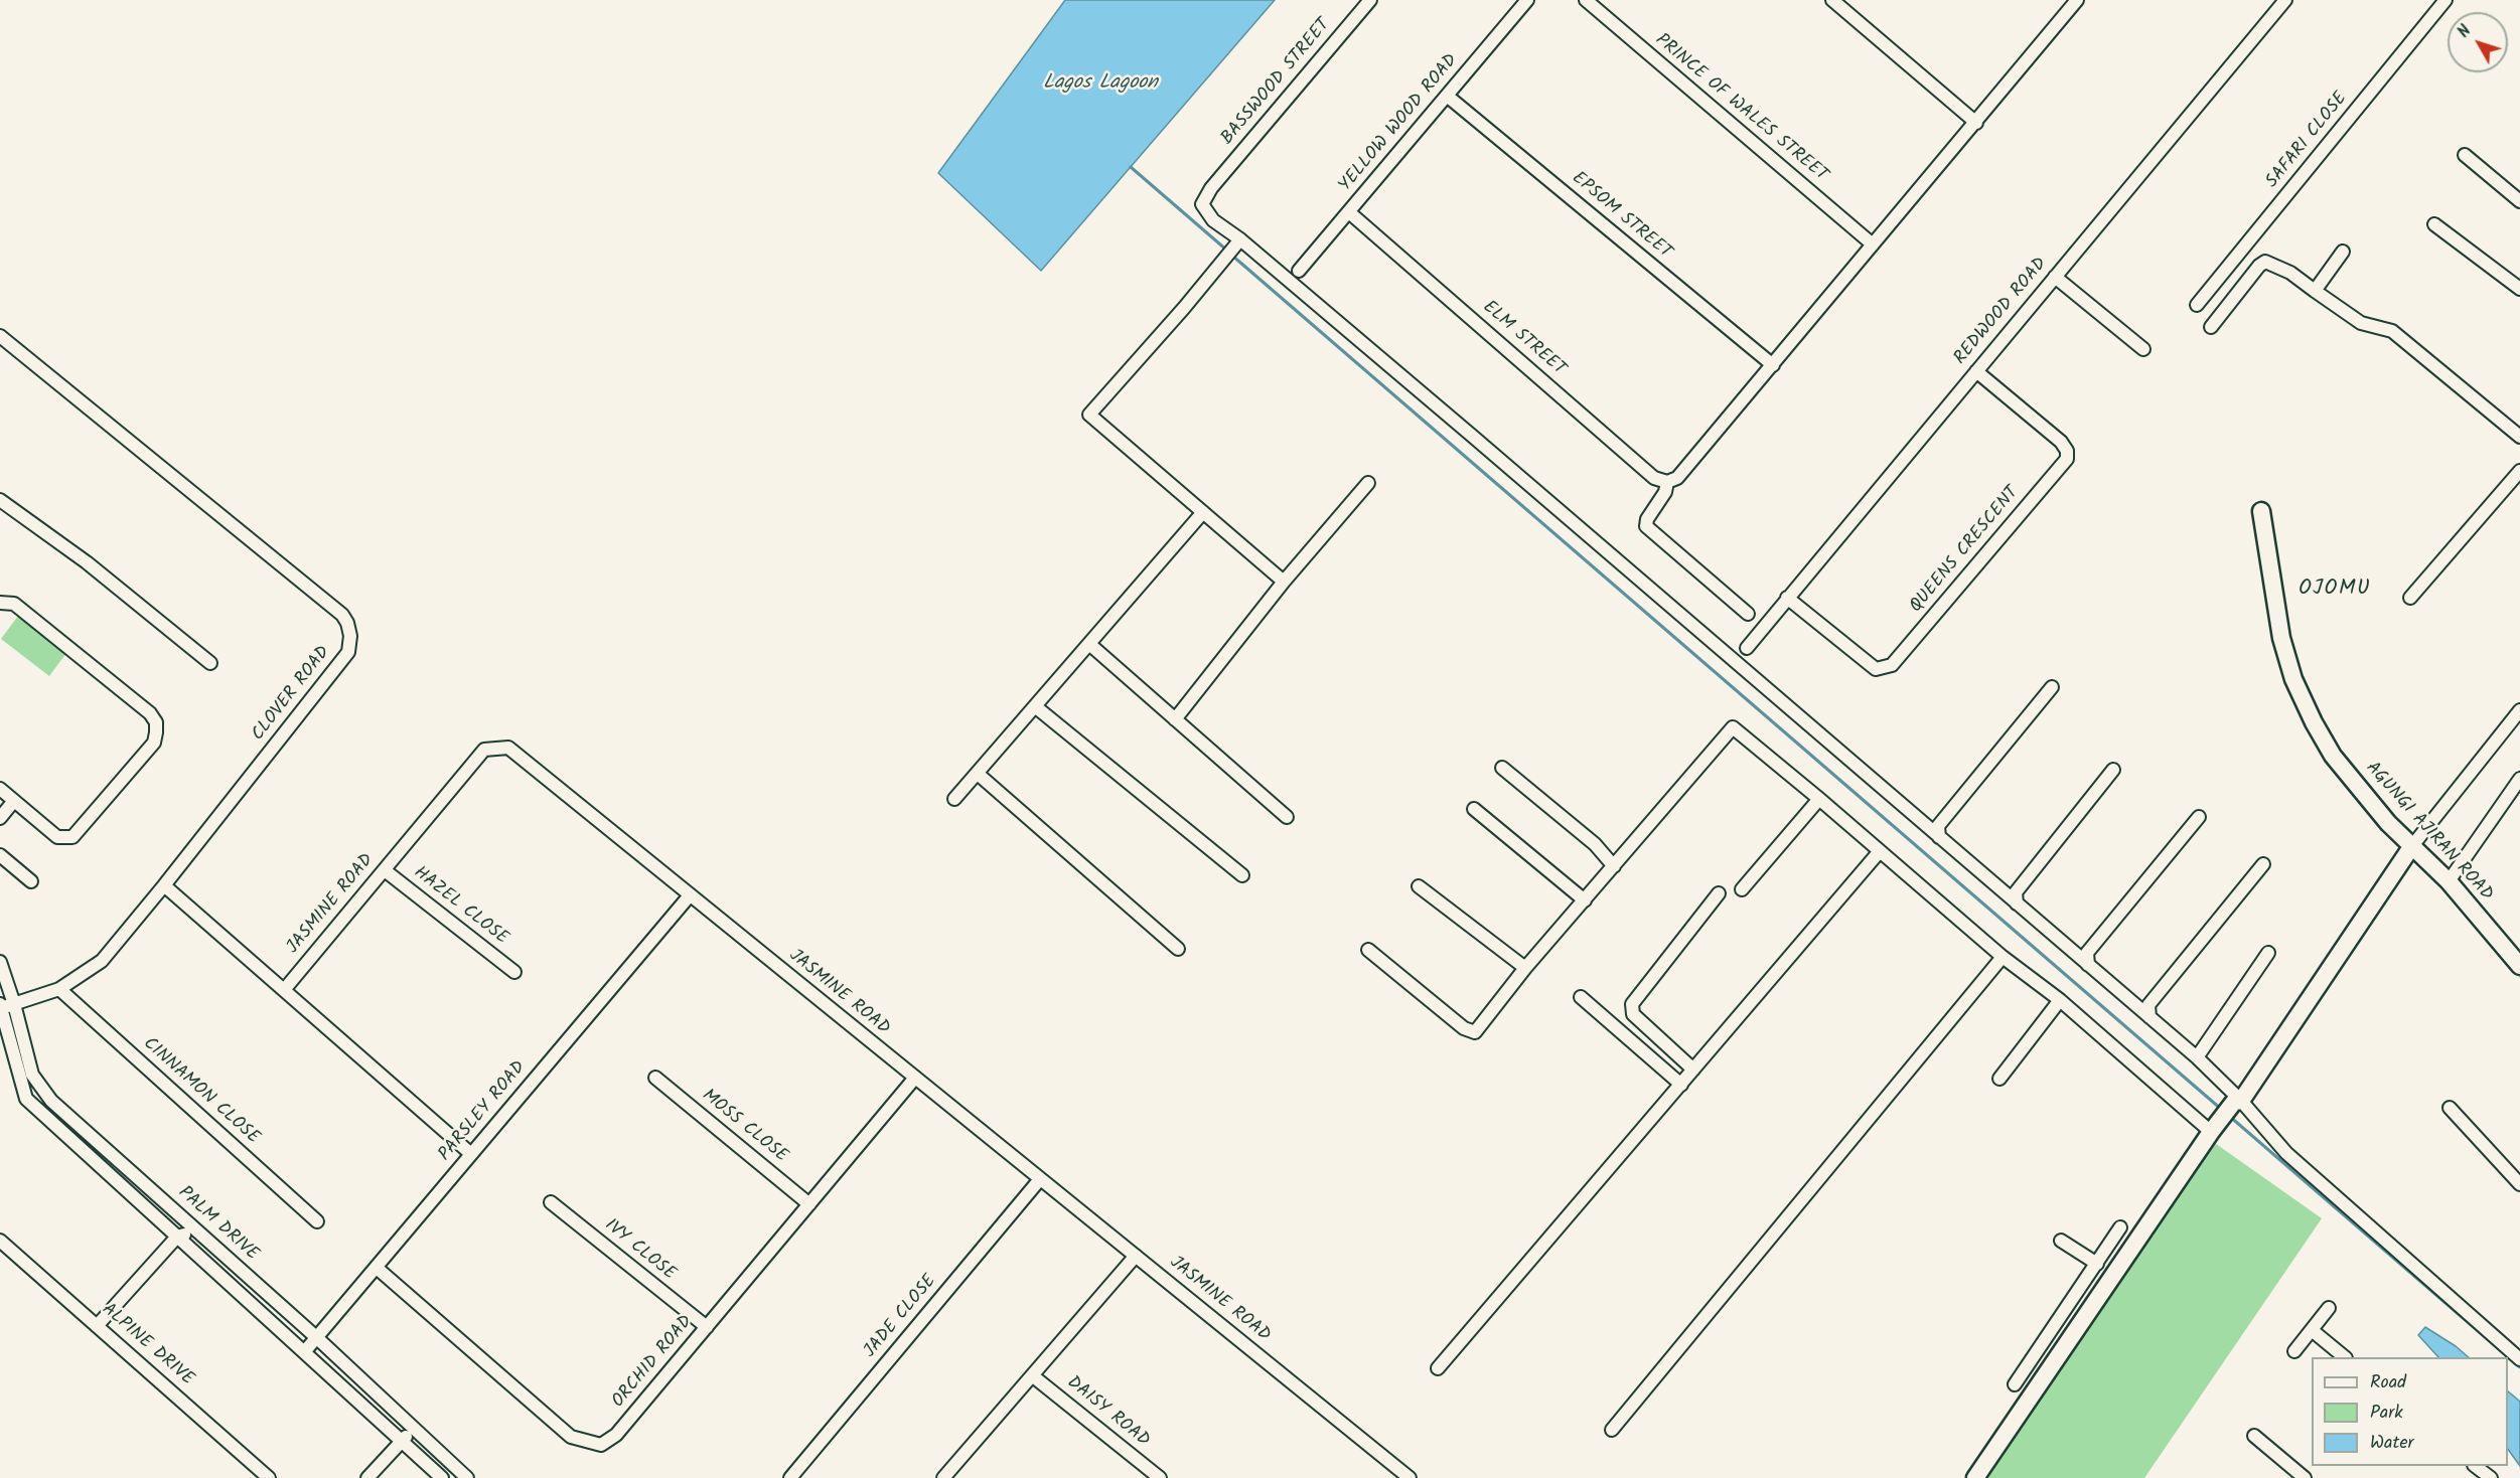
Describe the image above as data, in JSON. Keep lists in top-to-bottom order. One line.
{"streets":{"street":["BASSWOOD STREET","PRINCE OF WALES STREET","YELLOW WOOD ROAD","SAFARI CLOSE","EPSOM STREET","REDWOOD ROAD","ELM STREET","QUEENS CRESCENT","CLOVER ROAD","AGUNGI AJIRAN ROAD","JASMINE ROAD","HAZEL CLOSE","CINNAMON CLOSE","PARSLEY ROAD","MOSS CLOSE","PALM DRIVE","IVY CLOSE","JADE CLOSE","ALPINE DRIVE","ORCHID ROAD","DAISY ROAD"]},"crossings":[["YELLOW WOOD ROAD","EPSOM STREET"],["YELLOW WOOD ROAD","ELM STREET"],["REDWOOD ROAD","QUEENS CRESCENT"],["CLOVER ROAD","CINNAMON CLOSE"],["CLOVER ROAD","PALM DRIVE"],["JASMINE ROAD","HAZEL CLOSE"],["JASMINE ROAD","PARSLEY ROAD"],["JASMINE ROAD","JADE CLOSE"],["JASMINE ROAD","ORCHID ROAD"],["PARSLEY ROAD","PALM DRIVE"],["PARSLEY ROAD","ORCHID ROAD"],["MOSS CLOSE","ORCHID ROAD"],["IVY CLOSE","ORCHID ROAD"]],"districts":["OJOMU"],"water":["Lagos Lagoon"],"legend":["Road","Park","Water"],"north":"top left"}
